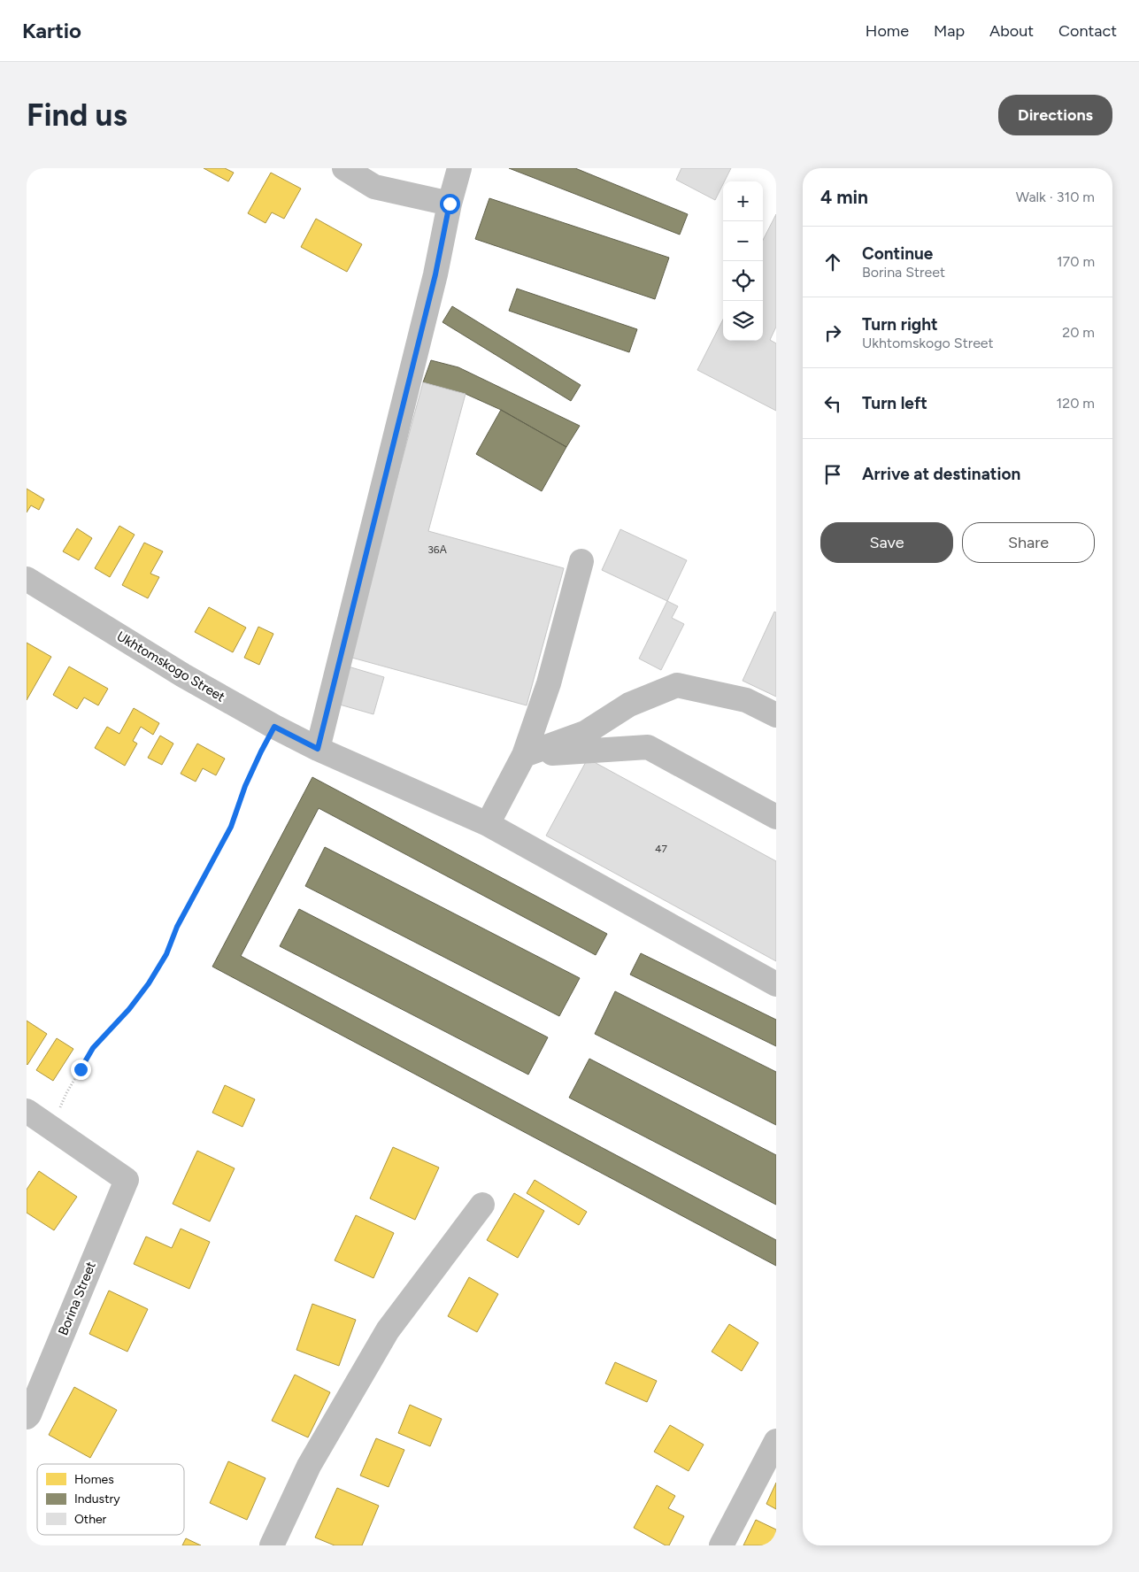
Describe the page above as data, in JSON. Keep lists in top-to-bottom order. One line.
{"streets":{"street":["Ukhtomskogo Street","Borina Street"]},"house_numbers":["36А","47"],"legend":["Homes","Industry","Other"],"page":{"header":"Kartio","nav":["Home","Map","About","Contact"],"buttons":["Directions",["Save","Share"]],"title":"Find us","heading":["4 min","Walk · 310 m"],"map_buttons":["+","−"],"list":[["Continue","Borina Street","170 m"],["Turn right","Ukhtomskogo Street","20 m"],["Turn left","120 m"],"Arrive at destination"]}}
